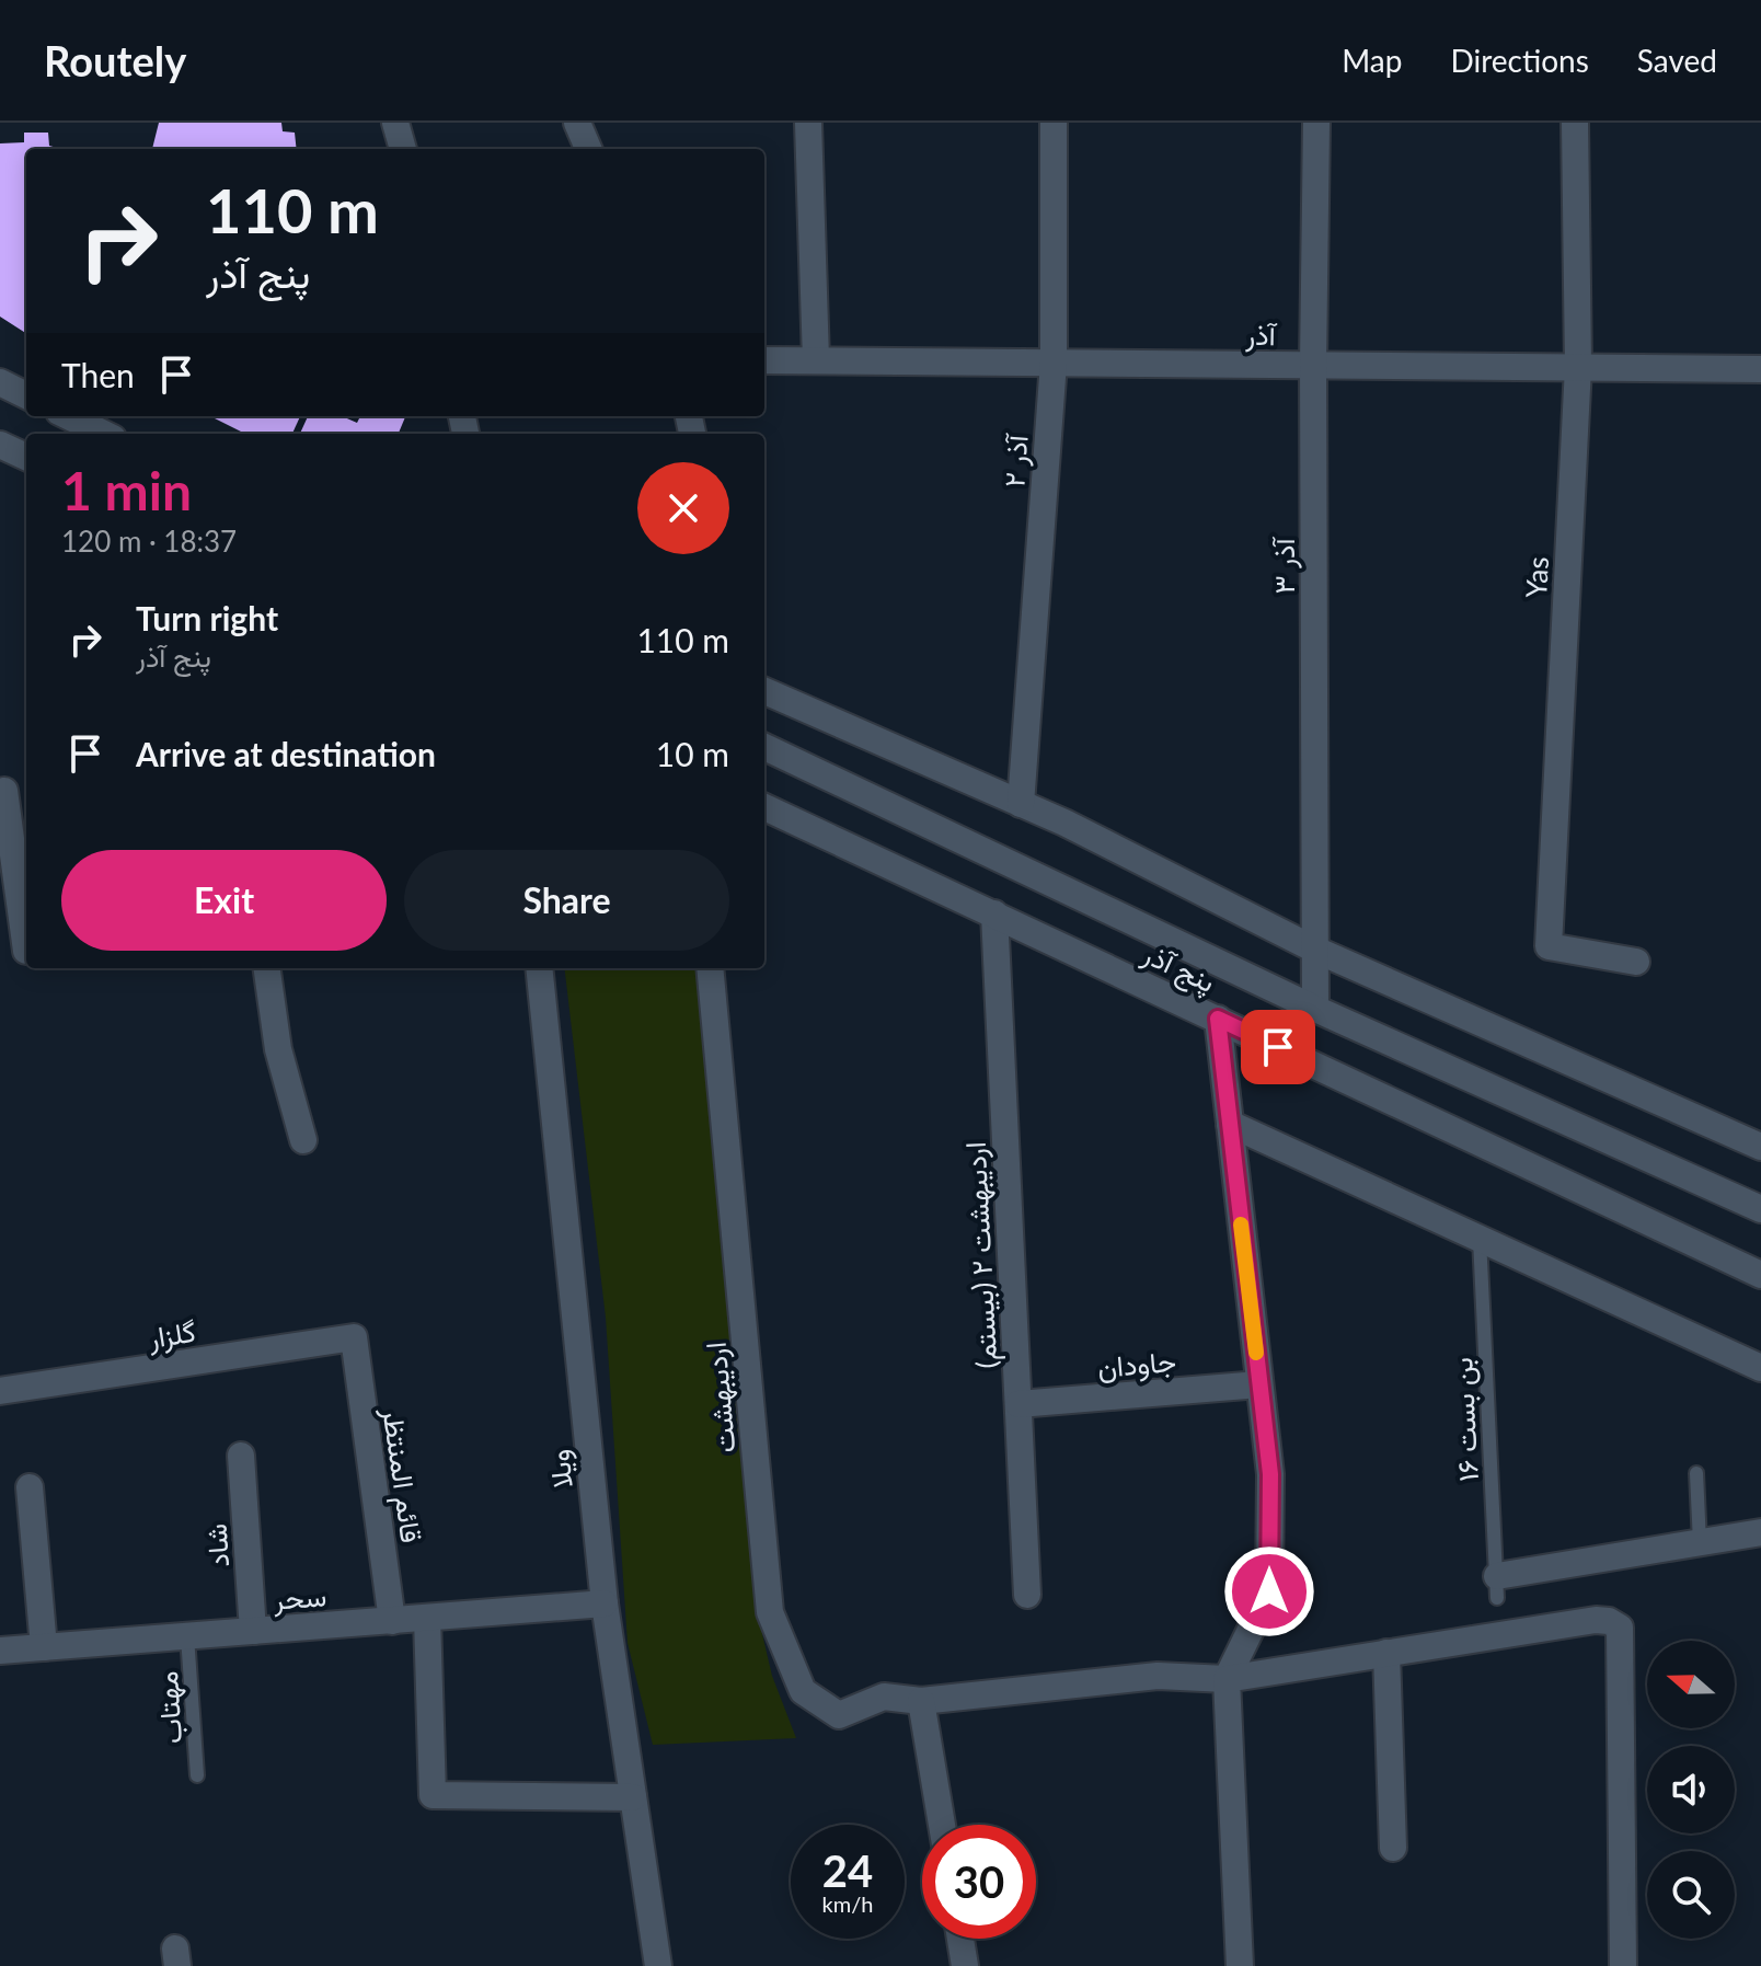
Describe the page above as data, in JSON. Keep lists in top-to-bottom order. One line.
{"streets":{"street":["آذر","آذر ۲","آذر ۳","Yas","پنج آذر","اردیبهشت ۲ (بیستم)","گلزار","جاودان","اردیبهشت","ویلا","قائم المنتظر","شاد","سحر"],"lane":["بن بست ۱۶","مهتاب"]},"crossings":[["آذر","آذر ۲"],["آذر","آذر ۳"],["آذر","Yas"],["آذر ۳","پنج آذر"],["پنج آذر","اردیبهشت ۲ (بیستم)"],["اردیبهشت ۲ (بیستم)","جاودان"],["گلزار","قائم المنتظر"],["ویلا","سحر"],["قائم المنتظر","سحر"],["شاد","سحر"],["سحر","مهتاب"]],"north":"left","page":{"header":"Routely","nav":["Map","Directions","Saved"],"turn":["110 m","پنج آذر"],"then":"Then","heading":["1 min","120 m · 18:37"],"list":[{"name":"Turn right","note":"پنج آذر","value":"110 m"},{"name":"Arrive at destination","value":"10 m"}],"buttons":["Exit","Share"],"speed":"24 km/h","limit":"30"}}
